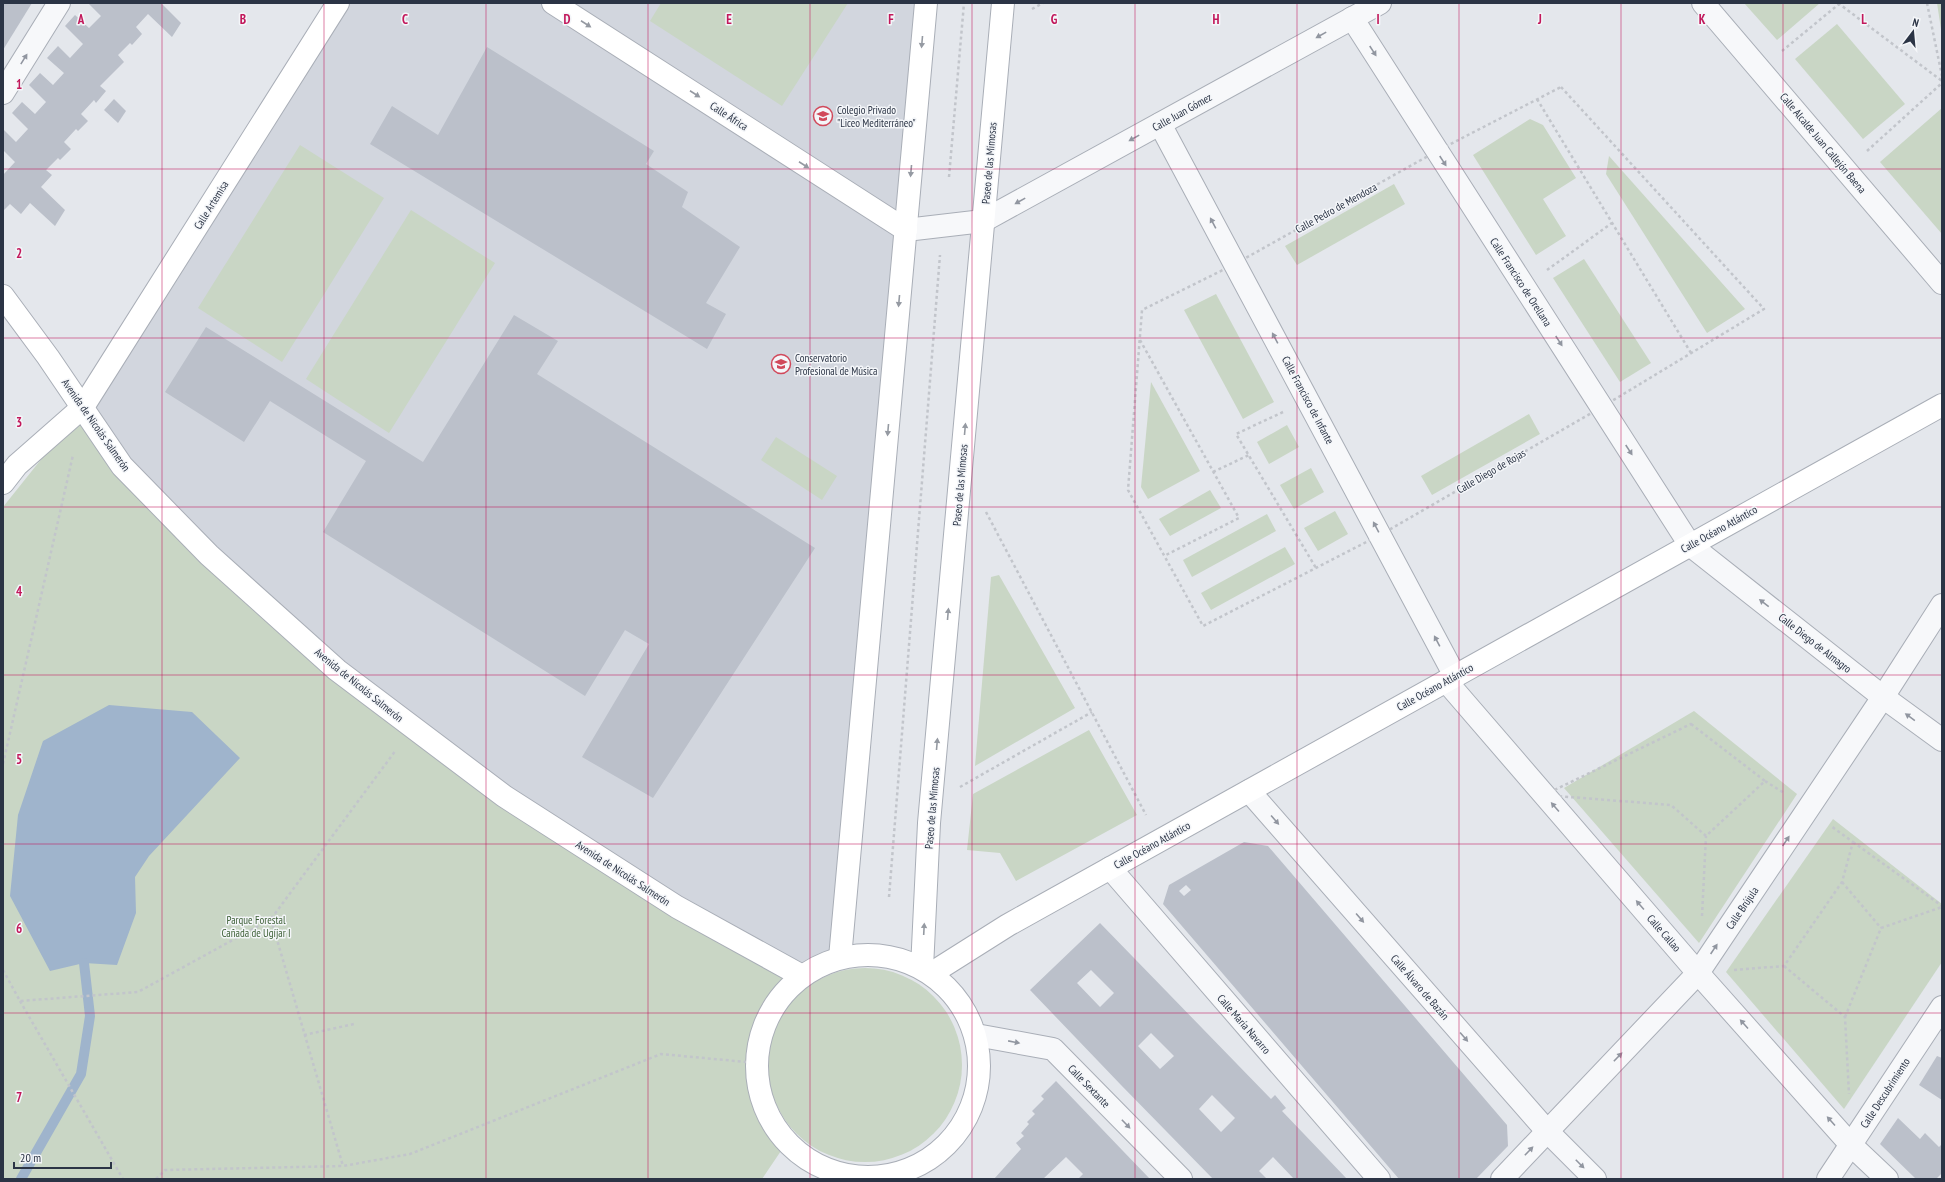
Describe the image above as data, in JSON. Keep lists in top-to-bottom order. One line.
{"streets":{"street":["Calle Juan Gómez","Calle África","Calle Alcalde Juan Callejón Baena","Paseo de las Mimosas","Calle Artemisa","Calle Francisco de Orellana","Calle Francisco de Infante","Avenida de Nicolás Salmerón","Calle Océano Atlántico","Calle Diego de Almagro","Calle Brújula","Calle Callao","Calle Álvaro de Bazán","Calle María Navarro","Calle Sextante","Calle Descubrimiento"],"path":["Calle Pedro de Mendoza","Calle Diego de Rojas"]},"crossings":[["Calle Juan Gómez","Paseo de las Mimosas"],["Calle Juan Gómez","Calle Francisco de Orellana"],["Calle Juan Gómez","Calle Francisco de Infante"],["Paseo de las Mimosas","Calle Océano Atlántico"],["Calle Artemisa","Avenida de Nicolás Salmerón"],["Calle Pedro de Mendoza","Calle Francisco de Orellana"],["Calle Pedro de Mendoza","Calle Francisco de Infante"],["Calle Pedro de Mendoza","Calle Diego de Rojas"],["Calle Francisco de Orellana","Calle Diego de Rojas"],["Calle Francisco de Orellana","Calle Océano Atlántico"],["Calle Francisco de Orellana","Calle Diego de Almagro"],["Calle Francisco de Infante","Calle Diego de Rojas"],["Calle Francisco de Infante","Calle Océano Atlántico"],["Calle Francisco de Infante","Calle Callao"],["Calle Océano Atlántico","Calle Diego de Almagro"],["Calle Océano Atlántico","Calle Callao"],["Calle Océano Atlántico","Calle Álvaro de Bazán"],["Calle Océano Atlántico","Calle María Navarro"],["Calle Diego de Almagro","Calle Brújula"],["Calle Brújula","Calle Callao"],["Calle Brújula","Calle Álvaro de Bazán"],["Calle Callao","Calle Descubrimiento"]],"one_way":["Calle Juan Gómez","Calle África","Calle Francisco de Orellana","Calle Francisco de Infante","Calle Diego de Almagro","Calle Brújula","Calle Callao","Calle Álvaro de Bazán","Calle Sextante"],"parks":["Parque Forestal Cañada de Ugíjar I"],"places":{"school or university":["Colegio Privado \"Liceo Mediterráneo\"","Conservatorio Profesional de Música"]},"scale_bar":"20 m","north":"top","grid":{"columns":["A","B","C","D","E","F","G","H","I","J","K","L"],"rows":["1","2","3","4","5","6","7"]}}
